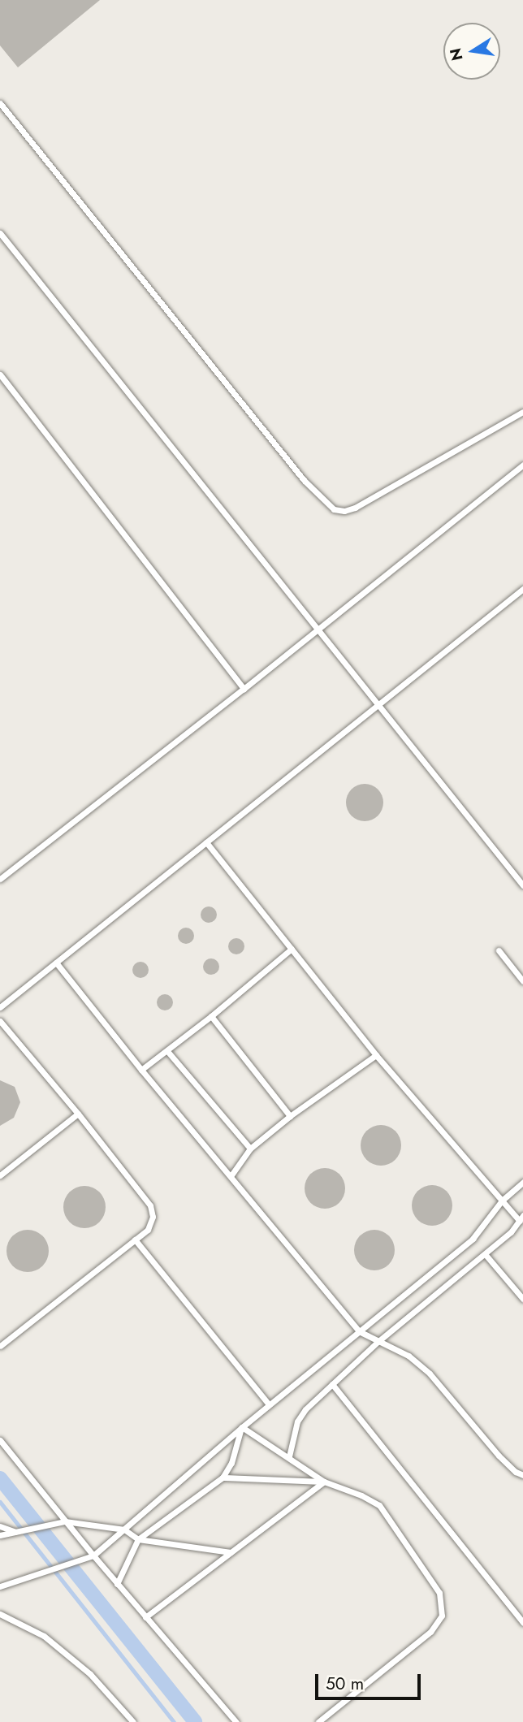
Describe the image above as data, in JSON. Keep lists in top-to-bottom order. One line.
{"scale_bar":"50 m","north":"left"}
